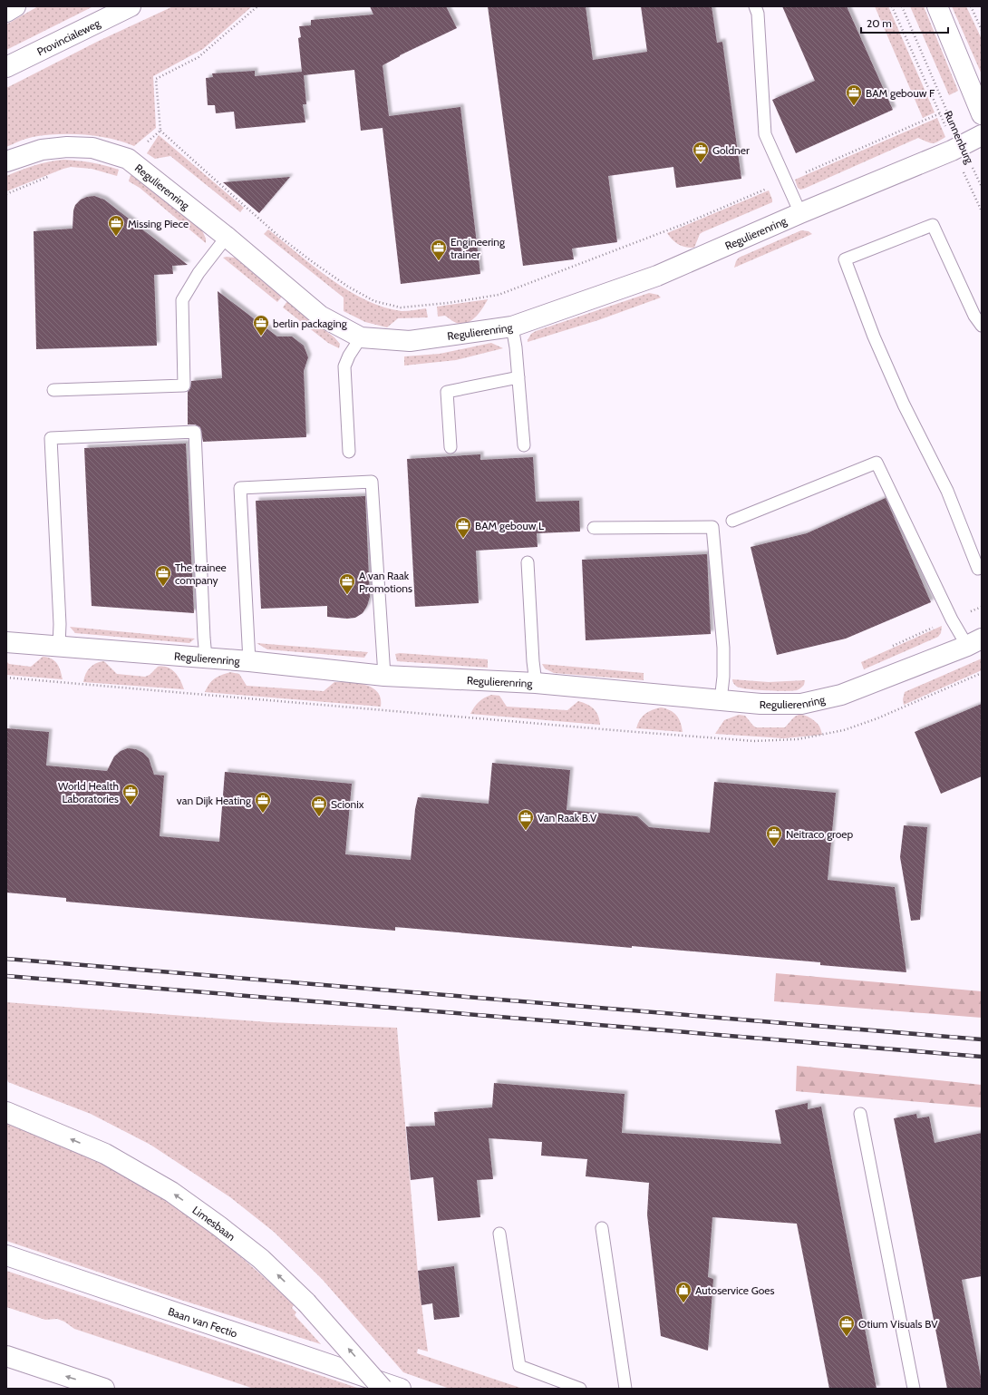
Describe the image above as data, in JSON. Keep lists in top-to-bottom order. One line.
{"streets":{"main road":["Provincialeweg","Regulierenring","Limesbaan","Baan van Fectio"],"path":["Runnenburg"]},"crossings":[["Runnenburg","Regulierenring"]],"one_way":["Limesbaan"],"places":{"office":["BAM gebouw F","Goldner","Missing Piece","Engineering trainer","berlin packaging","BAM gebouw L","The trainee company","A van Raak Promotions","World Health Laboratories","van Dijk Heating","Scionix","Van Raak B.V","Neitraco groep","Otium Visuals BV"],"shop":["Autoservice Goes"]},"scale_bar":"20 m"}
